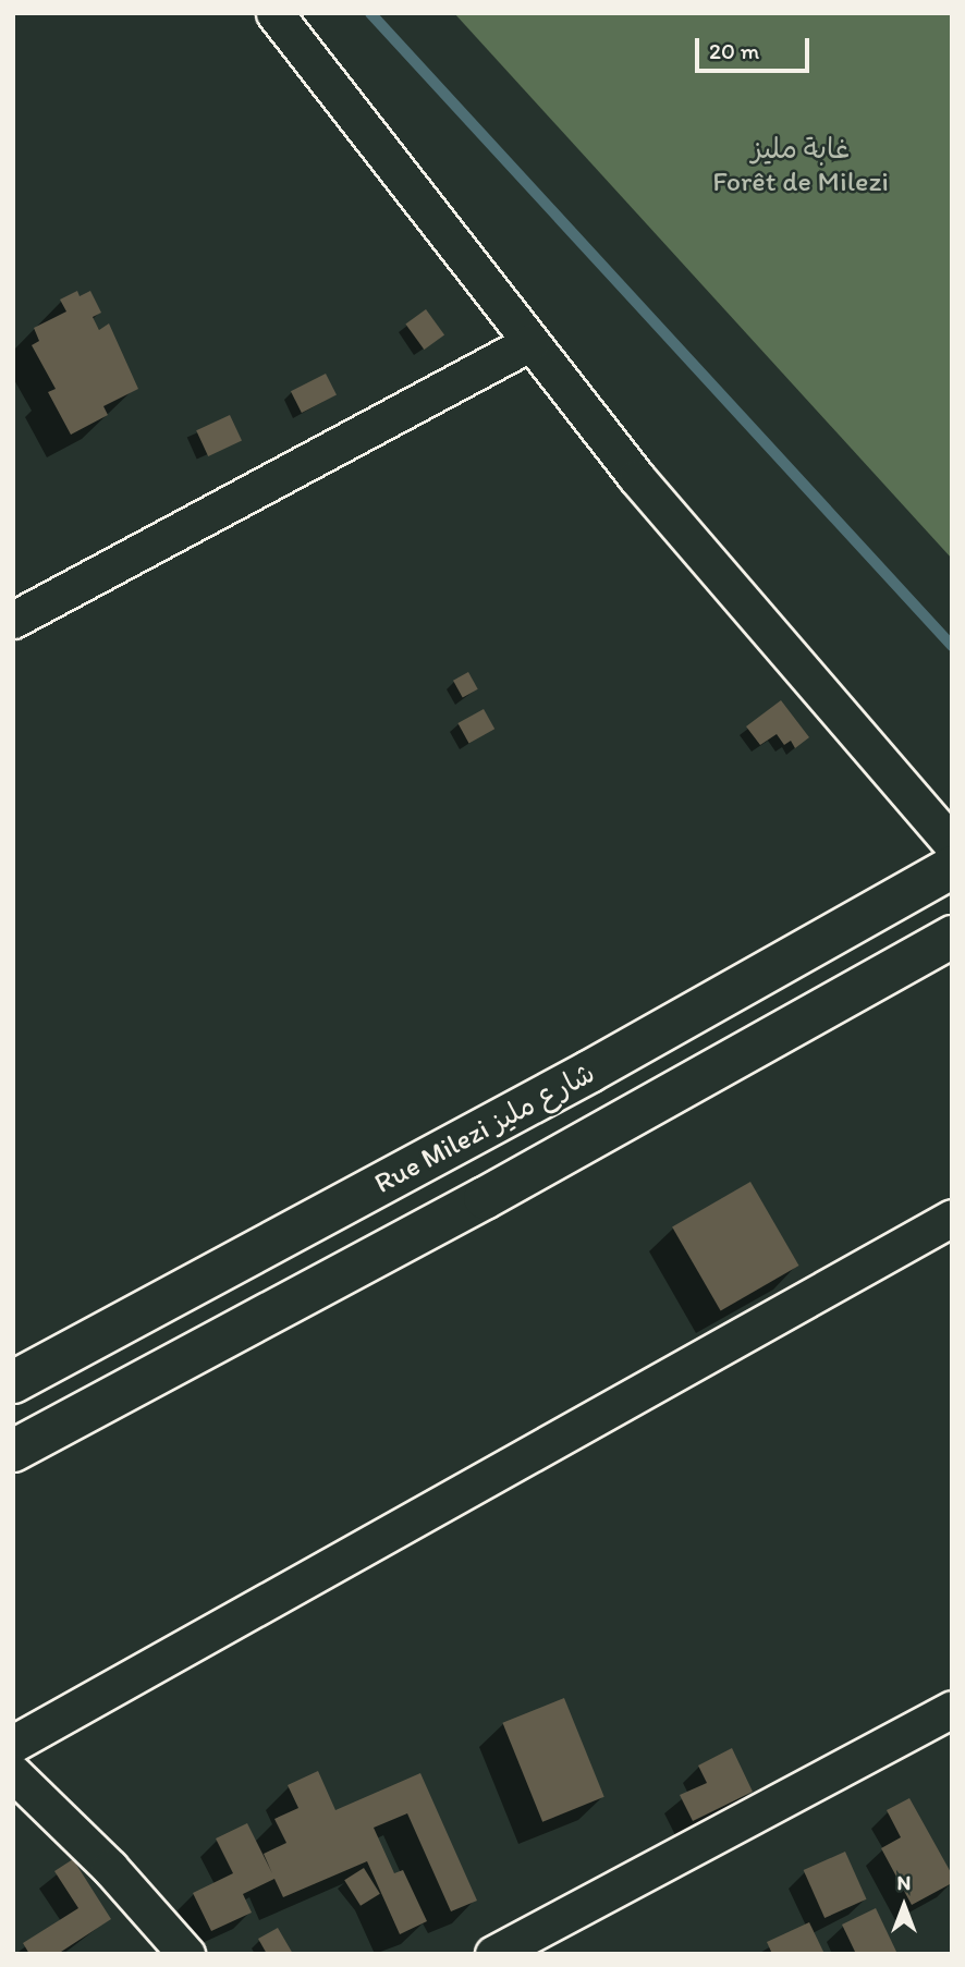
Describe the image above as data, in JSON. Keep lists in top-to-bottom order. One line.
{"streets":{"street":["Rue Milezi شارع مليز"]},"parks":["غابة مليز Forêt de Milezi"],"scale_bar":"20 m","north":"top"}
